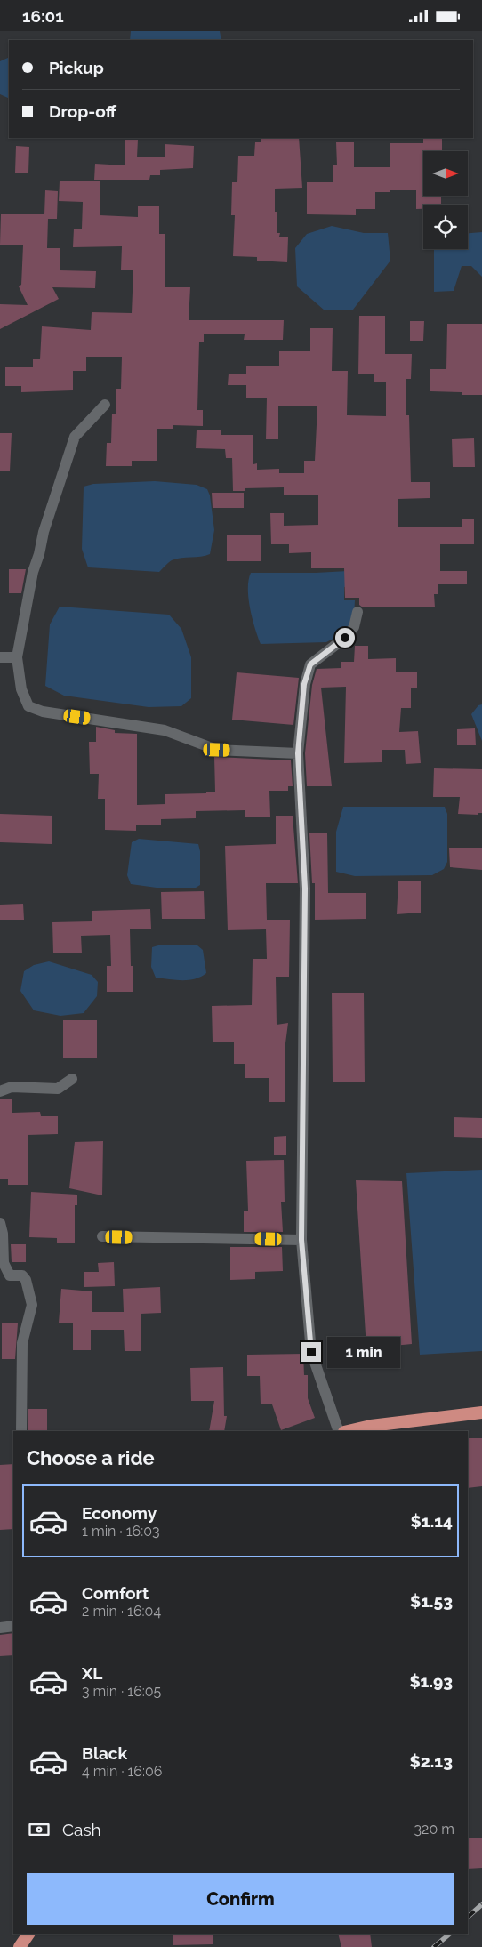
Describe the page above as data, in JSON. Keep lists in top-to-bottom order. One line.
{"north":"right","page":{"status":"16:01","banner":["Pickup","Drop-off"],"bubble":"1 min","heading":"Choose a ride","list":[{"name":"Economy","note":"1 min · 16:03","value":"$1.14"},{"name":"Comfort","note":"2 min · 16:04","value":"$1.53"},{"name":"XL","note":"3 min · 16:05","value":"$1.93"},{"name":"Black","note":"4 min · 16:06","value":"$2.13"}],"pay":["Cash","320 m"],"buttons":"Confirm"}}
